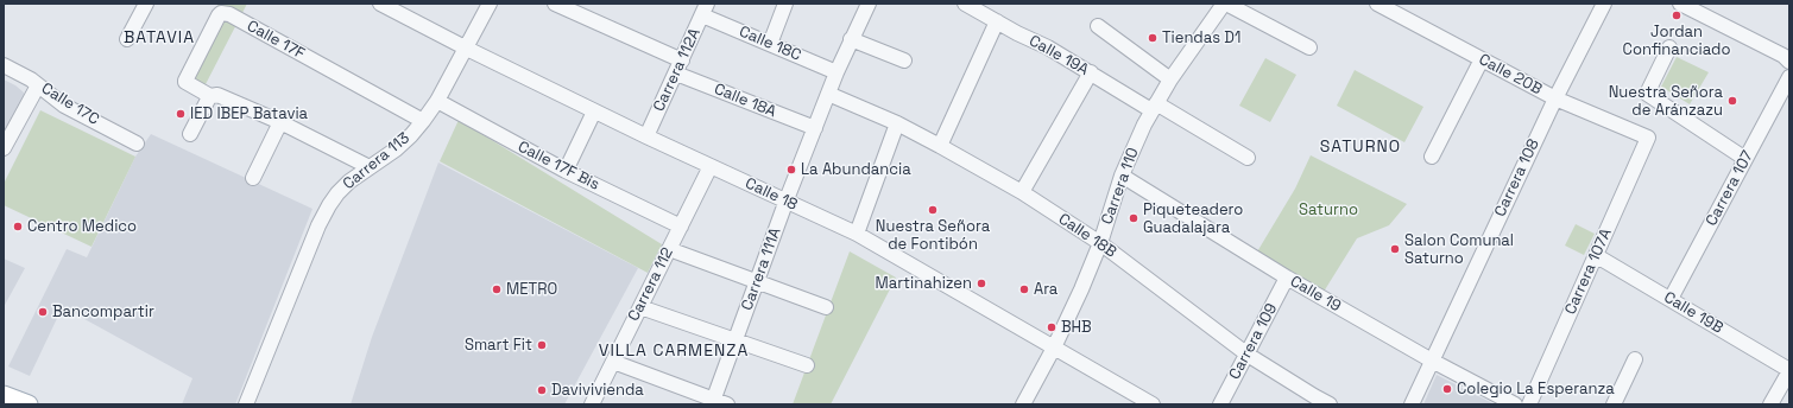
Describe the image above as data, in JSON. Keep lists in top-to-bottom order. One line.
{"streets":{"street":["Calle 17F","Calle 18C","Calle 19A","Carrera 112A","Calle 20B","Calle 18A","Calle 17C","Carrera 113","Calle 17F Bis","Carrera 108","Carrera 110","Carrera 107","Calle 18","Calle 18B","Carrera 111A","Carrera 107A","Carrera 112","Calle 19","Calle 19B","Carrera 109"]},"crossings":[["Calle 17F","Carrera 113"],["Calle 18C","Carrera 112A"],["Calle 18C","Carrera 111A"],["Calle 19A","Carrera 110"],["Carrera 112A","Calle 18A"],["Carrera 112A","Calle 18"],["Calle 20B","Carrera 108"],["Calle 20B","Carrera 107A"],["Calle 18A","Carrera 111A"],["Carrera 113","Calle 17F Bis"],["Carrera 113","Calle 18"],["Calle 17F Bis","Carrera 112"],["Carrera 108","Calle 19"],["Carrera 110","Calle 18"],["Carrera 110","Calle 18B"],["Carrera 110","Calle 19"],["Carrera 107","Calle 19B"],["Calle 18","Carrera 111A"],["Calle 18","Carrera 112"],["Calle 18B","Carrera 111A"],["Calle 18B","Carrera 109"],["Carrera 107A","Calle 19B"],["Calle 19","Carrera 109"]],"districts":["BATAVIA","SATURNO","VILLA CARMENZA"],"parks":["Saturno"],"places":["Jordan Confinanciado","Tiendas D1","Nuestra Señora de Aránzazu","IED IBEP Batavia","La Abundancia","Nuestra Señora de Fontibón","Piqueteadero Guadalajara","Centro Medico","Salon Comunal Saturno","Martinahizen","METRO","Ara","Bancompartir","BHB","Smart Fit","Colegio La Esperanza","Davivivienda"]}
